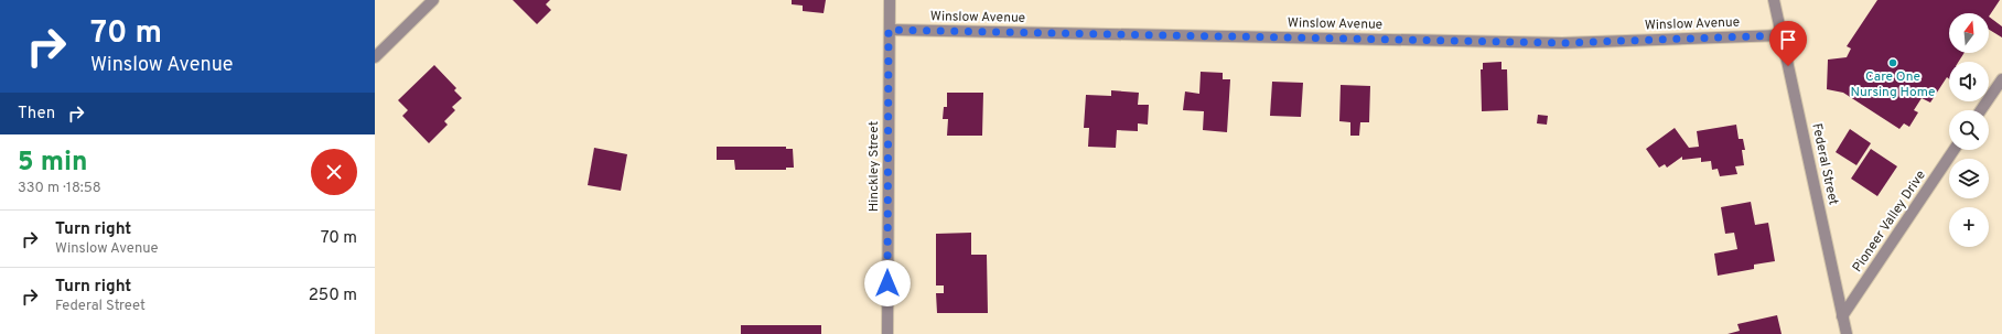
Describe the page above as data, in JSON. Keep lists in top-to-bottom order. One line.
{"streets":{"street":["Winslow Avenue","Federal Street","Hinckley Street","Pioneer Valley Drive"]},"crossings":[["Winslow Avenue","Federal Street"],["Winslow Avenue","Hinckley Street"],["Federal Street","Pioneer Valley Drive"]],"places":["Care One Nursing Home"],"north":"top","page":{"turn":["70 m","Winslow Avenue"],"map_buttons":"+","then":"Then","heading":["5 min","330 m · 18:58"],"list":[{"name":"Turn right","note":"Winslow Avenue","value":"70 m"},{"name":"Turn right","note":"Federal Street","value":"250 m"}]}}
